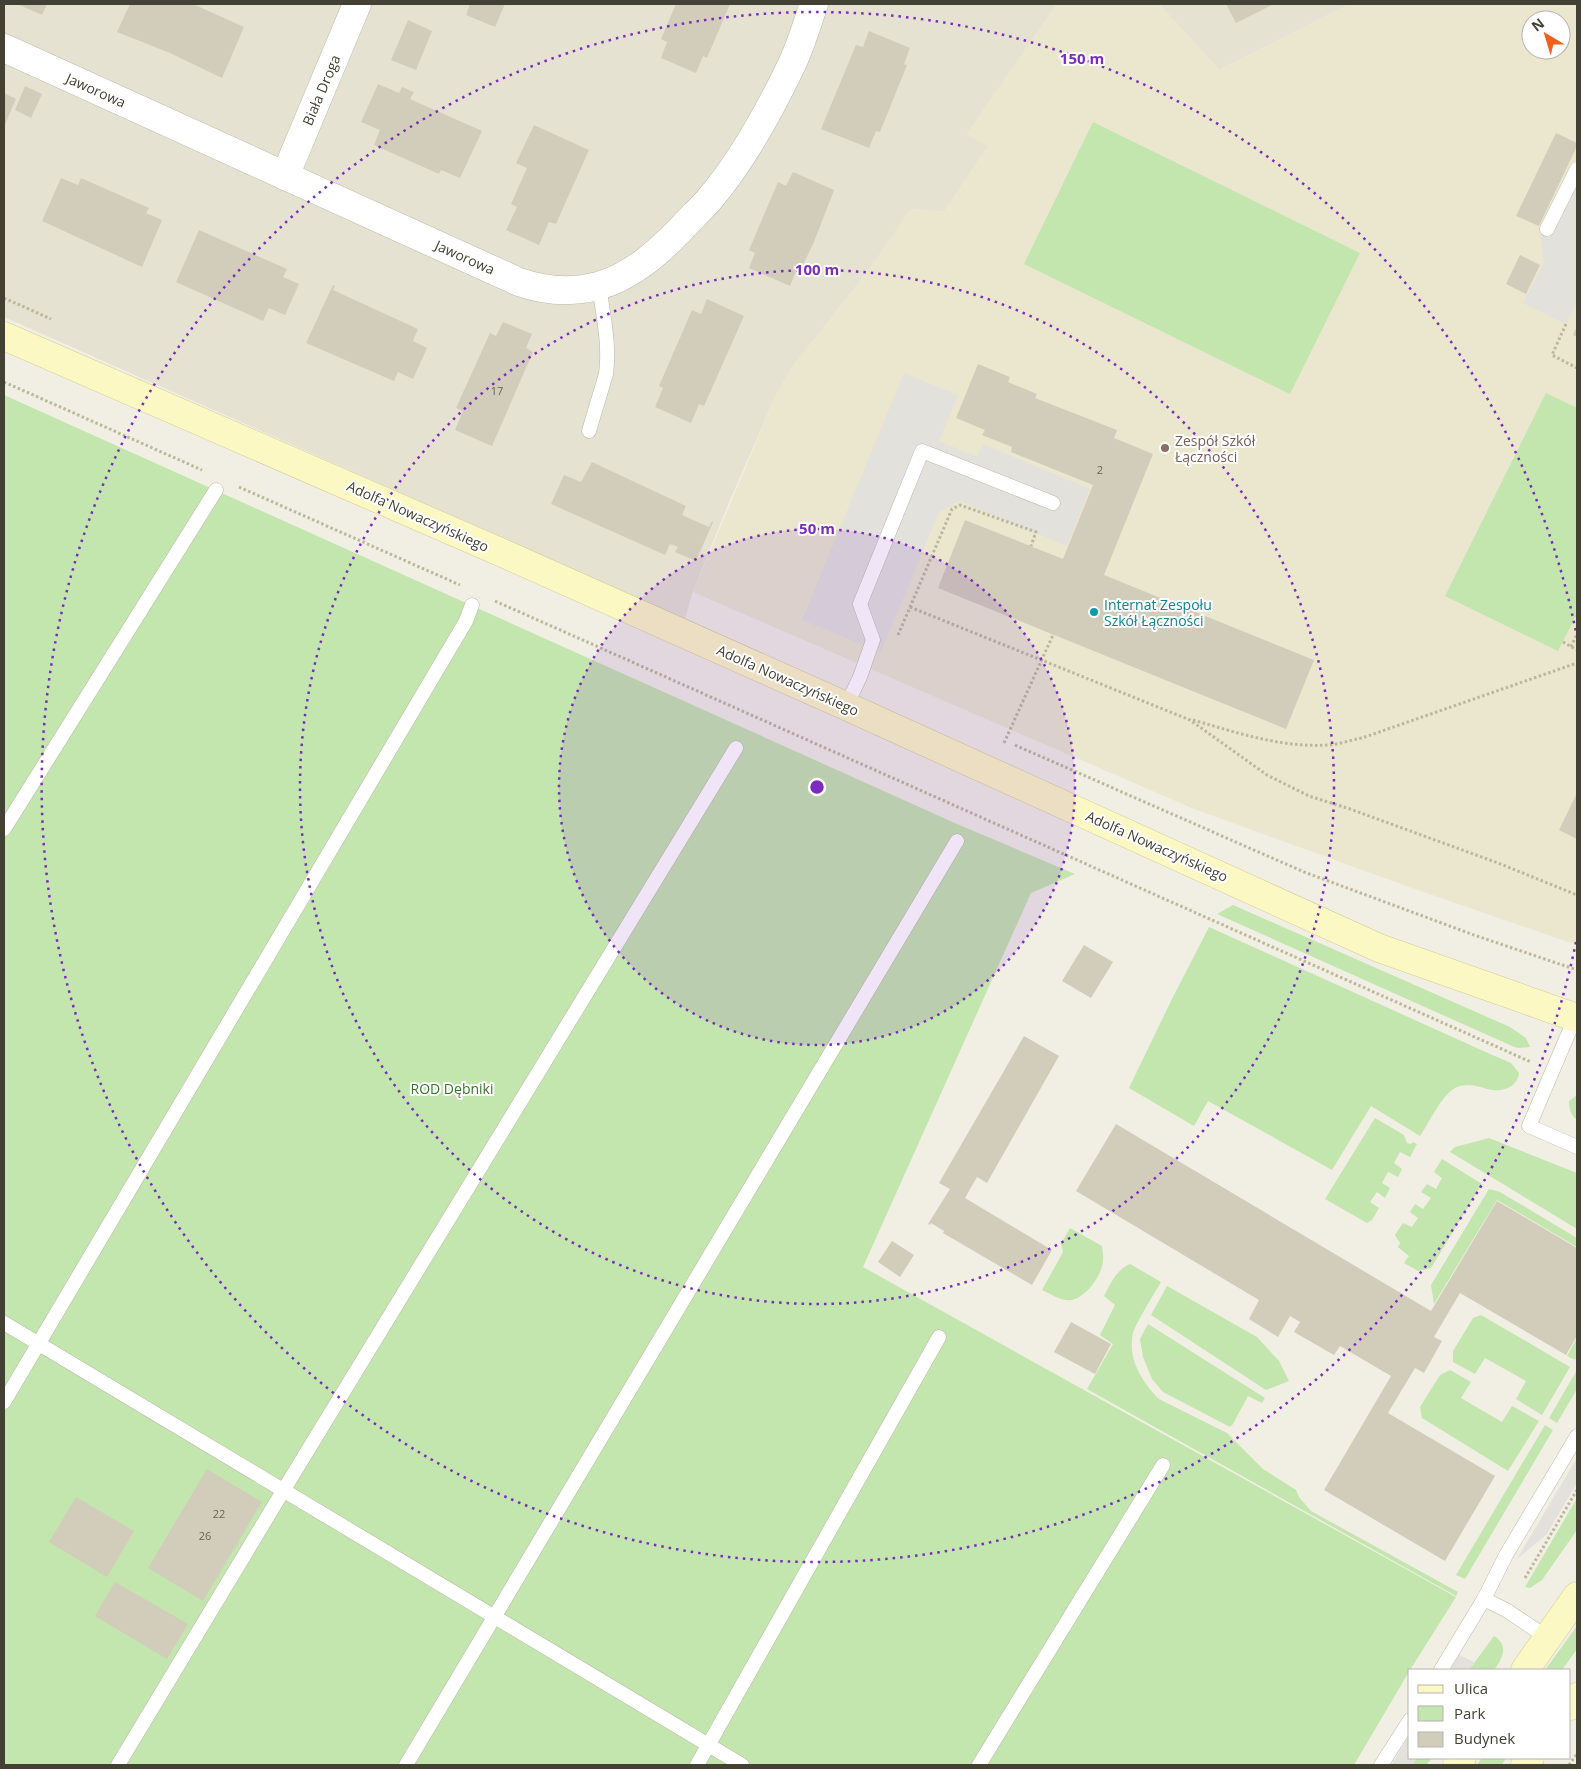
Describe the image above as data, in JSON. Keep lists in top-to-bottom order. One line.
{"streets":{"street":["Jaworowa","Biała Droga","Adolfa Nowaczyńskiego"]},"crossings":[["Jaworowa","Biała Droga"]],"parks":["ROD Dębniki"],"places":["Zespół Szkół Łączności","Internat Zespołu Szkół Łączności"],"house_numbers":["17","2","22","26"],"legend":["Ulica","Park","Budynek"],"north":"top left","rings":["150 m","100 m","50 m"]}
